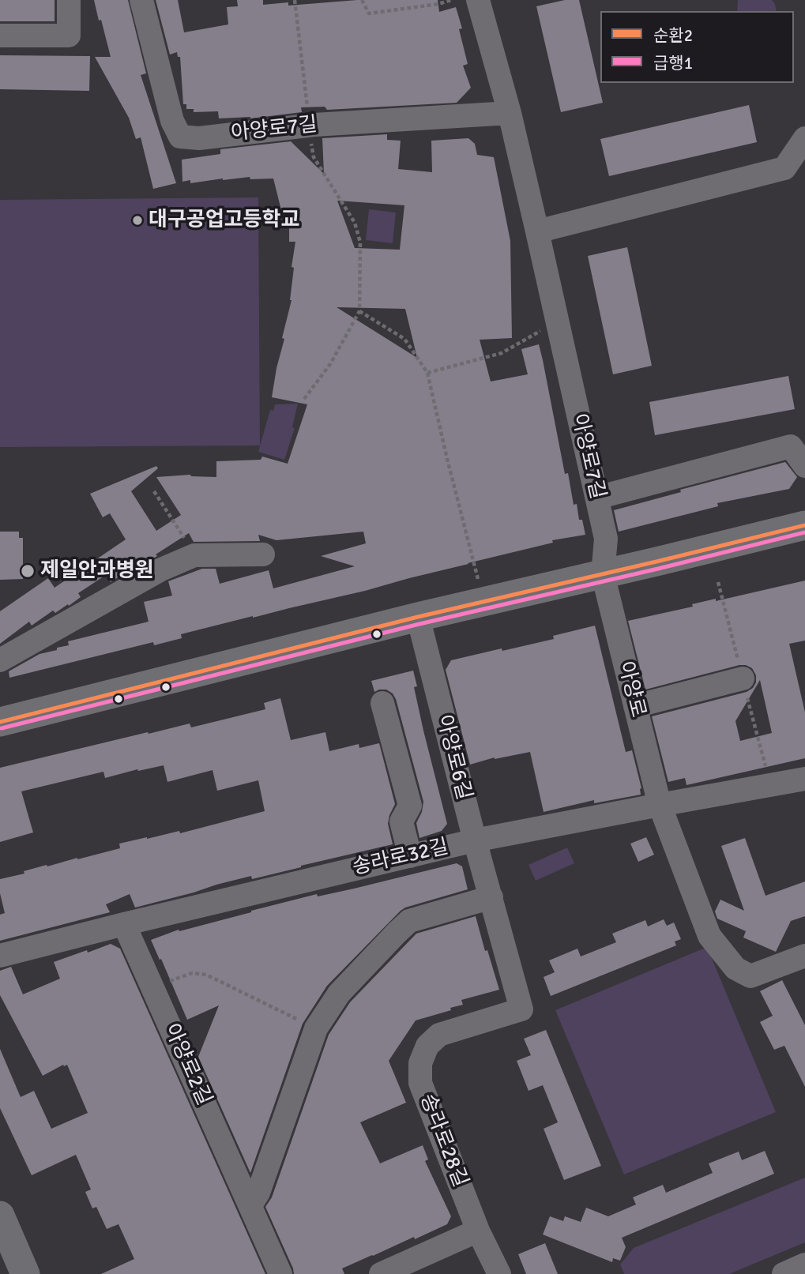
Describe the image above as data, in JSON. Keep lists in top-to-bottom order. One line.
{"streets":{"street":["아양로7길","아양로","아양로6길","송라로32길","아양로2길","송라로28길"]},"crossings":[["아양로7길","아양로"],["아양로","송라로32길"],["아양로6길","송라로32길"],["아양로6길","송라로28길"],["송라로32길","아양로2길"]],"places":["대구공업고등학교","제일안과병원"],"lines":["transit line 순환2","transit line 급행1"],"legend":["순환2","급행1"]}
